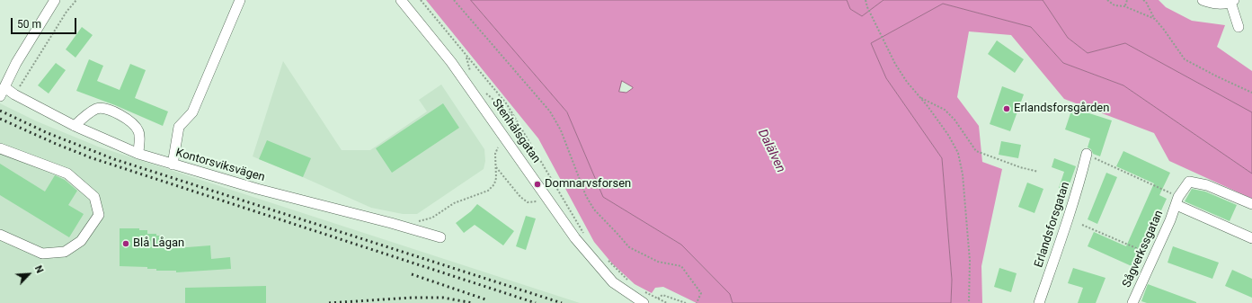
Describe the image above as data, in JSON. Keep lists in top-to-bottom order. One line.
{"streets":{"street":["Stenhålsgatan","Kontorsviksvägen","Erlandsforsgatan","Sågverkssgatan"]},"water":["Dalälven"],"places":["Erlandsforsgården","Domnarvsforsen","Blå Lågan"],"scale_bar":"50 m","north":"top right"}
